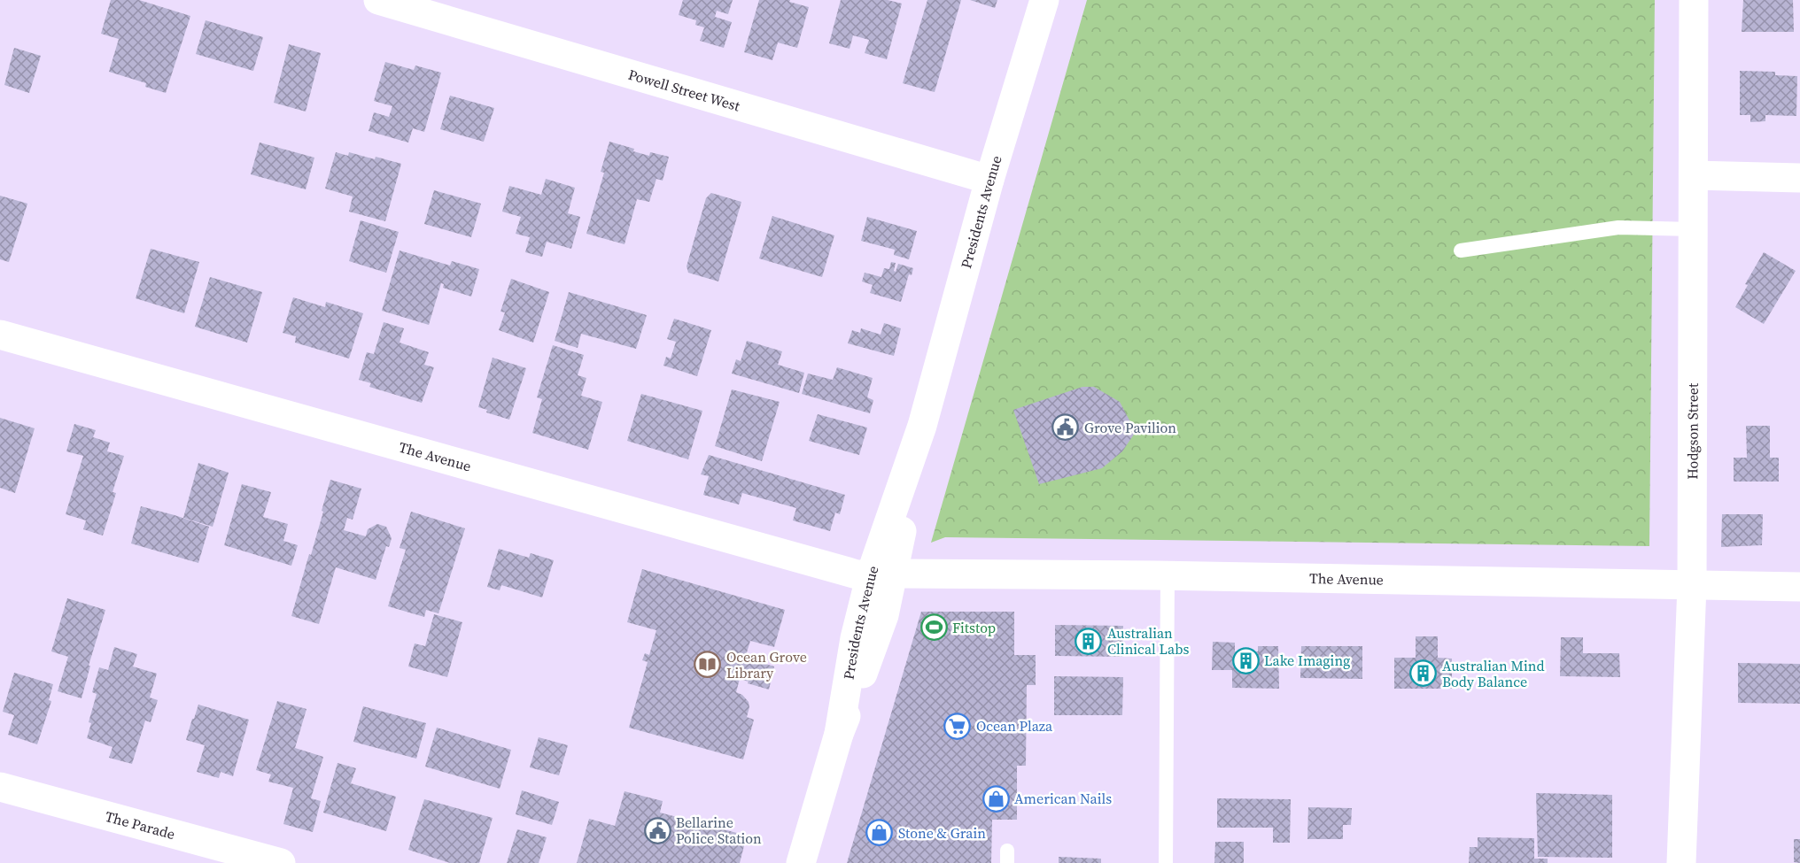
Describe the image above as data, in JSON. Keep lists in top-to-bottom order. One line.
{"streets":{"street":["Powell Street West","Presidents Avenue","Hodgson Street","The Avenue","The Parade"]},"crossings":[["Powell Street West","Presidents Avenue"],["Presidents Avenue","The Avenue"],["Hodgson Street","The Avenue"]],"places":{"public building":["Grove Pavilion","Bellarine Police Station"],"sports":["Fitstop"],"building":["Australian Clinical Labs","Lake Imaging","Australian Mind Body Balance"],"library":["Ocean Grove Library"],"supermarket":["Ocean Plaza"],"shop":["American Nails","Stone & Grain"]}}
